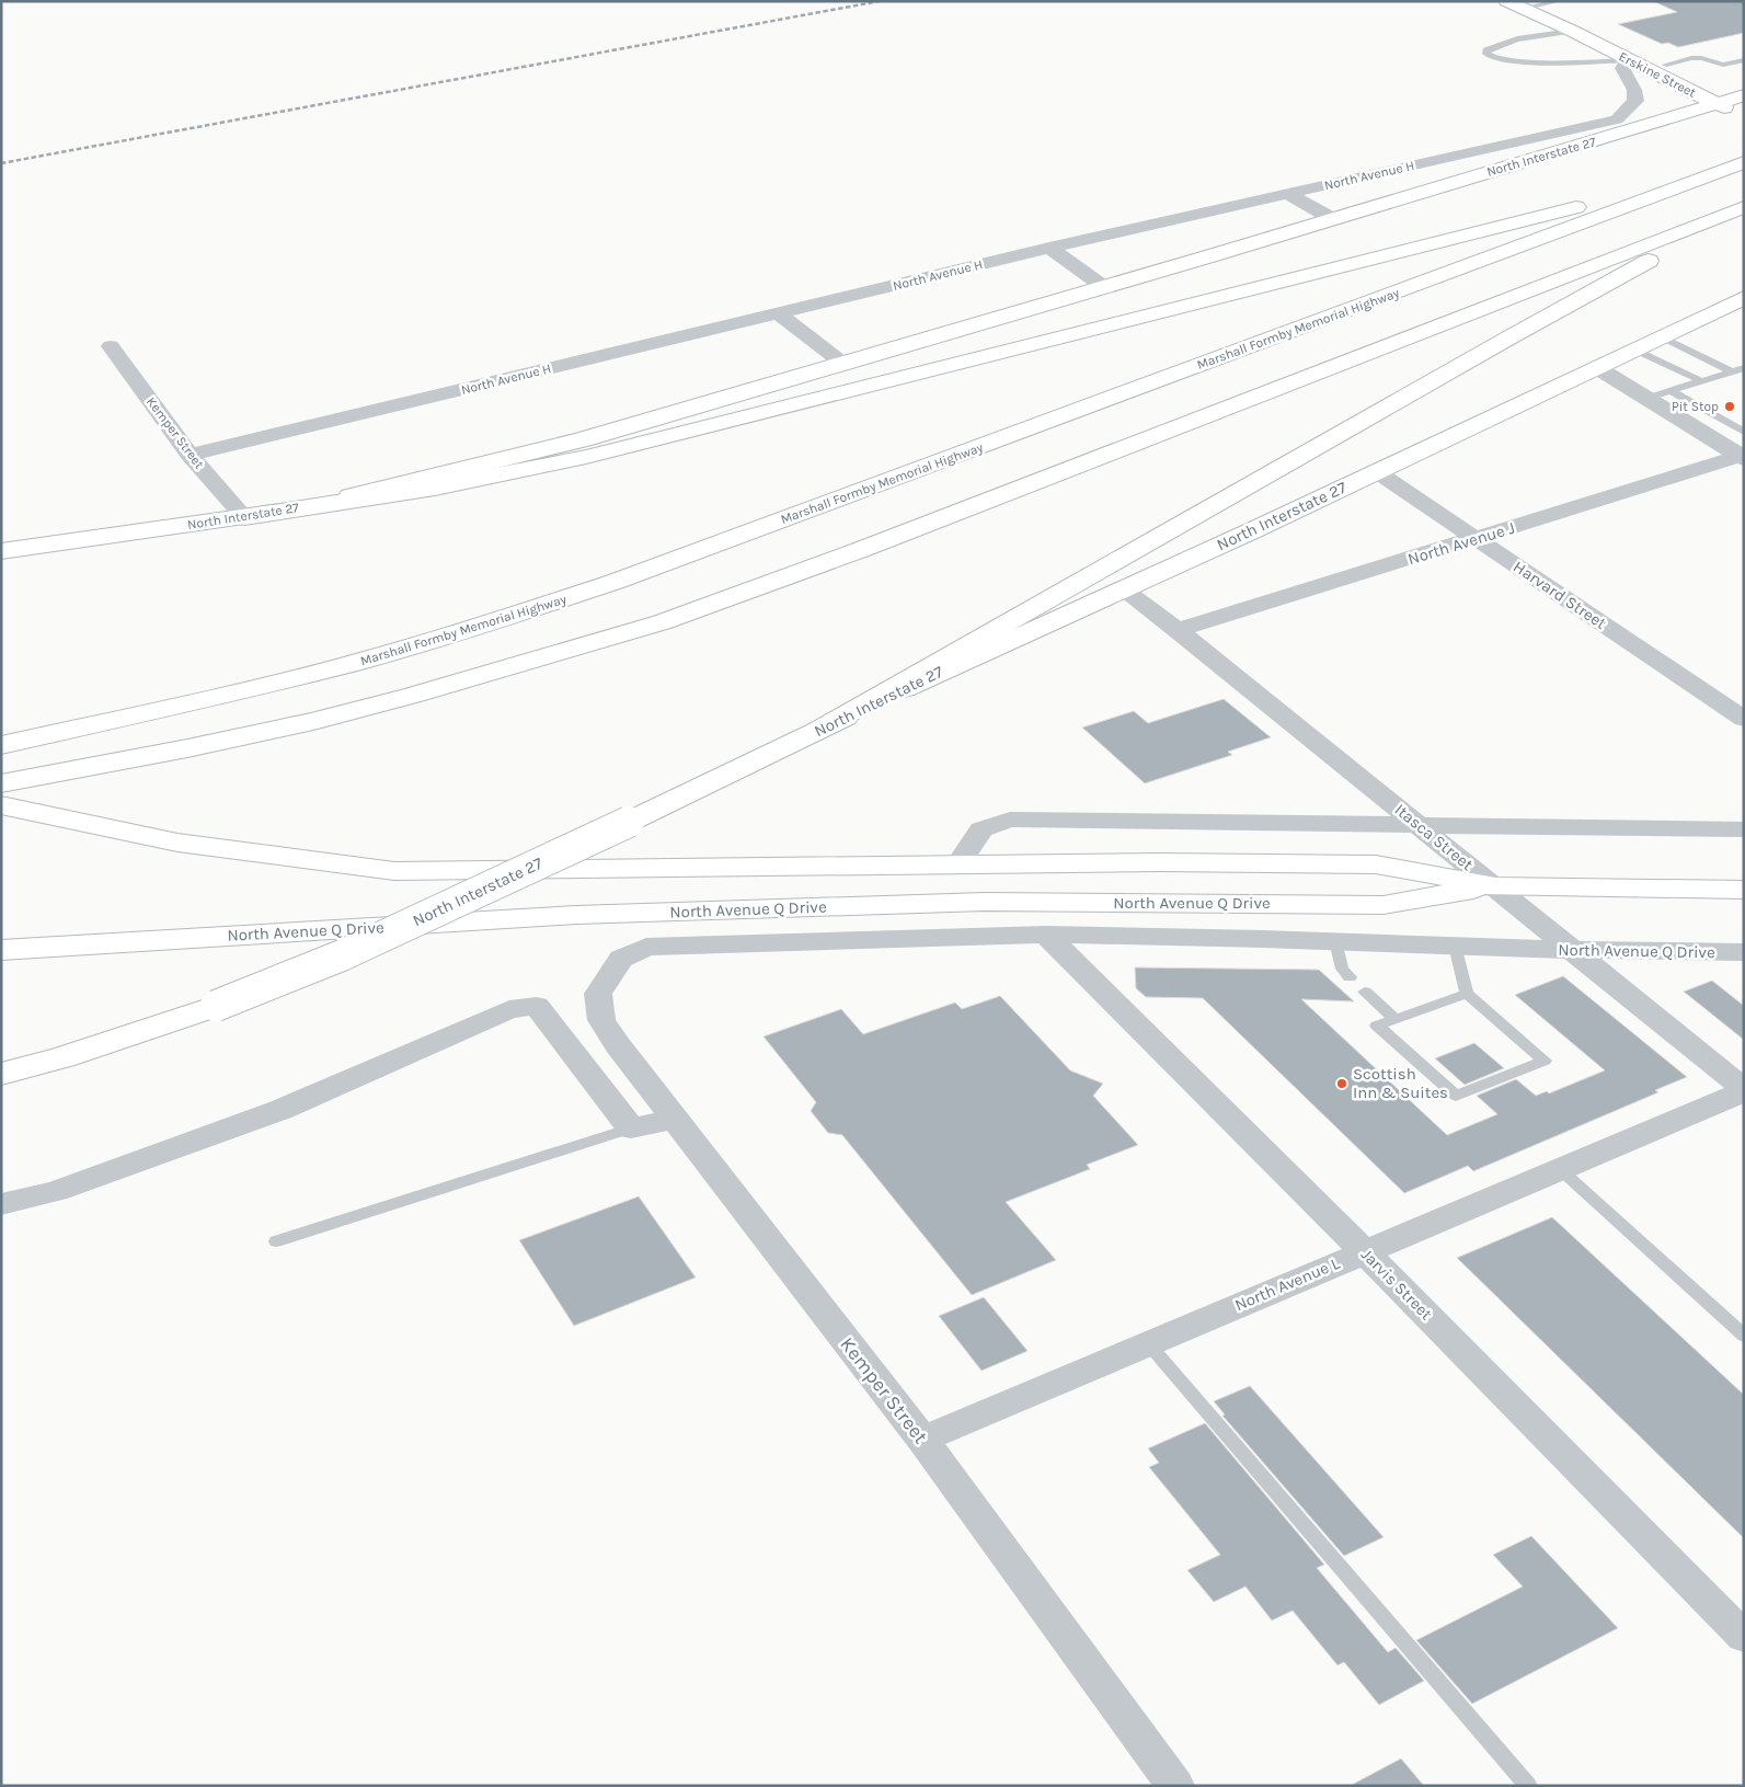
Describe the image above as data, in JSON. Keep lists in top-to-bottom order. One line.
{"streets":{"main road":["Erskine Street","North Interstate 27","Marshall Formby Memorial Highway","North Avenue Q Drive"],"street":["North Avenue H","Kemper Street","North Avenue J","Harvard Street","Itasca Street","North Avenue L","Jarvis Street"]},"crossings":[["Erskine Street","North Interstate 27"],["Erskine Street","North Avenue H"],["North Interstate 27","Kemper Street"],["North Interstate 27","Harvard Street"],["North Interstate 27","Itasca Street"],["North Avenue H","Kemper Street"],["Kemper Street","North Avenue Q Drive"],["Kemper Street","North Avenue L"],["North Avenue J","Harvard Street"],["North Avenue J","Itasca Street"],["Itasca Street","North Avenue Q Drive"],["Itasca Street","North Avenue L"],["North Avenue Q Drive","Jarvis Street"],["North Avenue L","Jarvis Street"]],"places":["Pit Stop","Scottish Inn & Suites"]}
